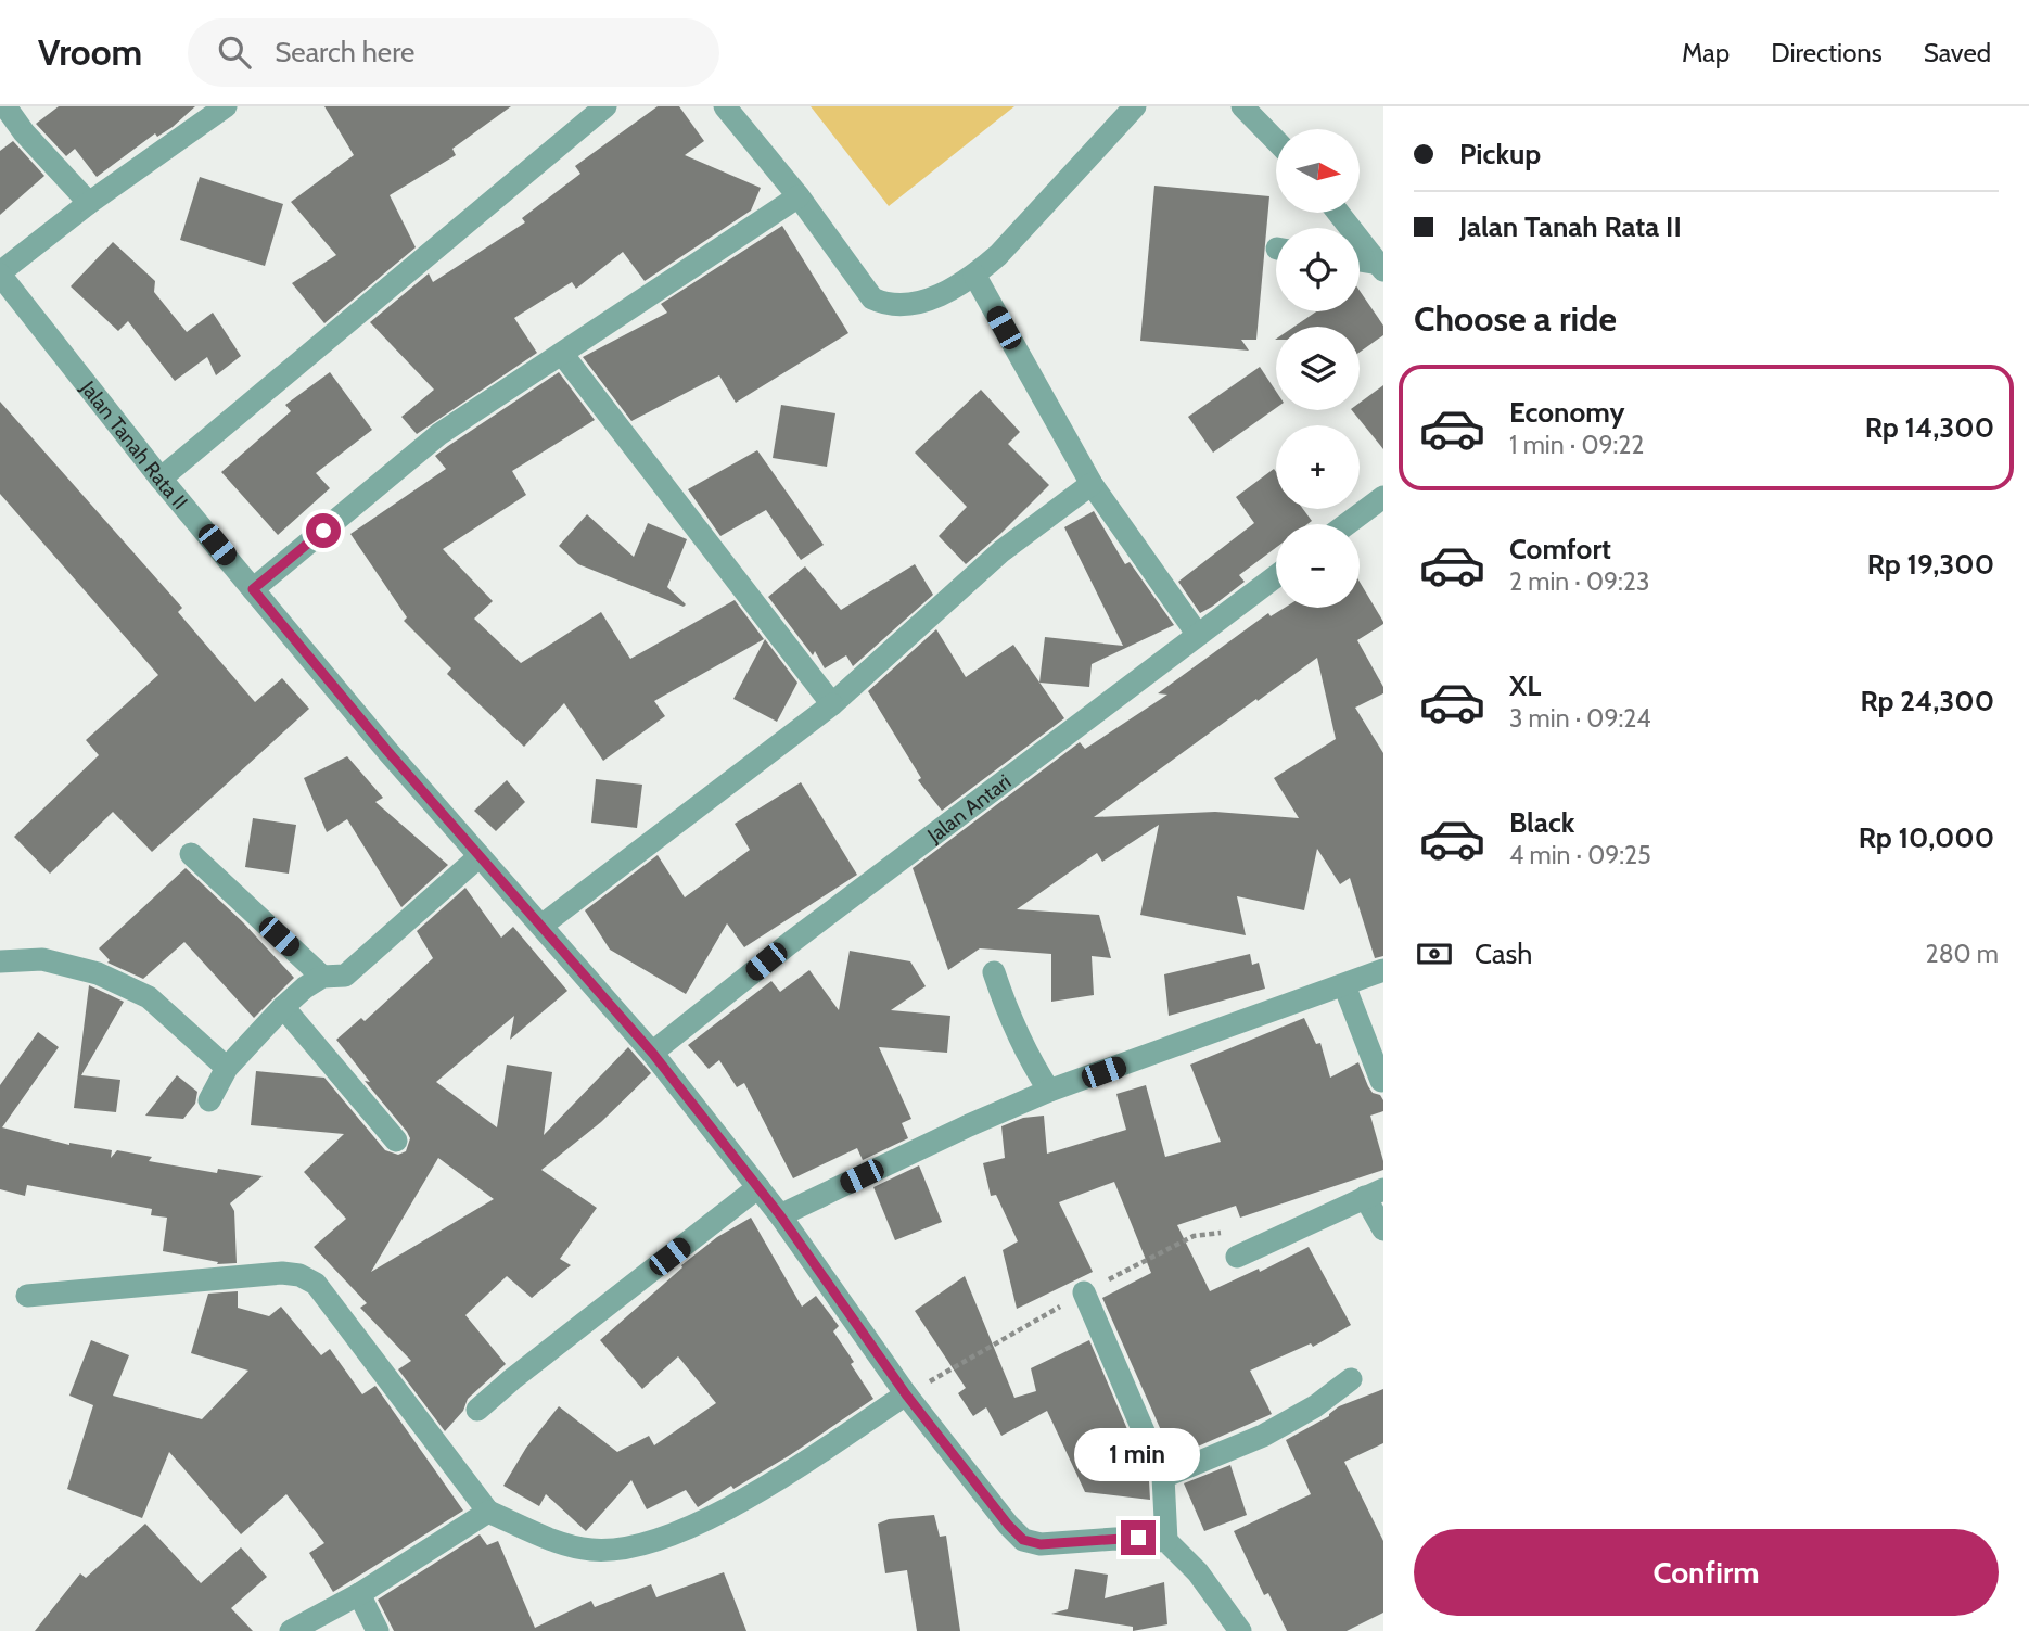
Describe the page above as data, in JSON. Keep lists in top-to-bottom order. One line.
{"streets":{"street":["Jalan Tanah Rata II","Jalan Antari"]},"crossings":[["Jalan Tanah Rata II","Jalan Antari"]],"north":"right","page":{"header":"Vroom","search":"Search here","nav":["Map","Directions","Saved"],"banner":["Pickup","Jalan Tanah Rata II"],"map_buttons":["+","−"],"heading":"Choose a ride","list":[{"name":"Economy","note":"1 min · 09:22","value":"Rp 14,300"},{"name":"Comfort","note":"2 min · 09:23","value":"Rp 19,300"},{"name":"XL","note":"3 min · 09:24","value":"Rp 24,300"},{"name":"Black","note":"4 min · 09:25","value":"Rp 10,000"}],"pay":["Cash","280 m"],"bubble":"1 min","buttons":"Confirm"}}
